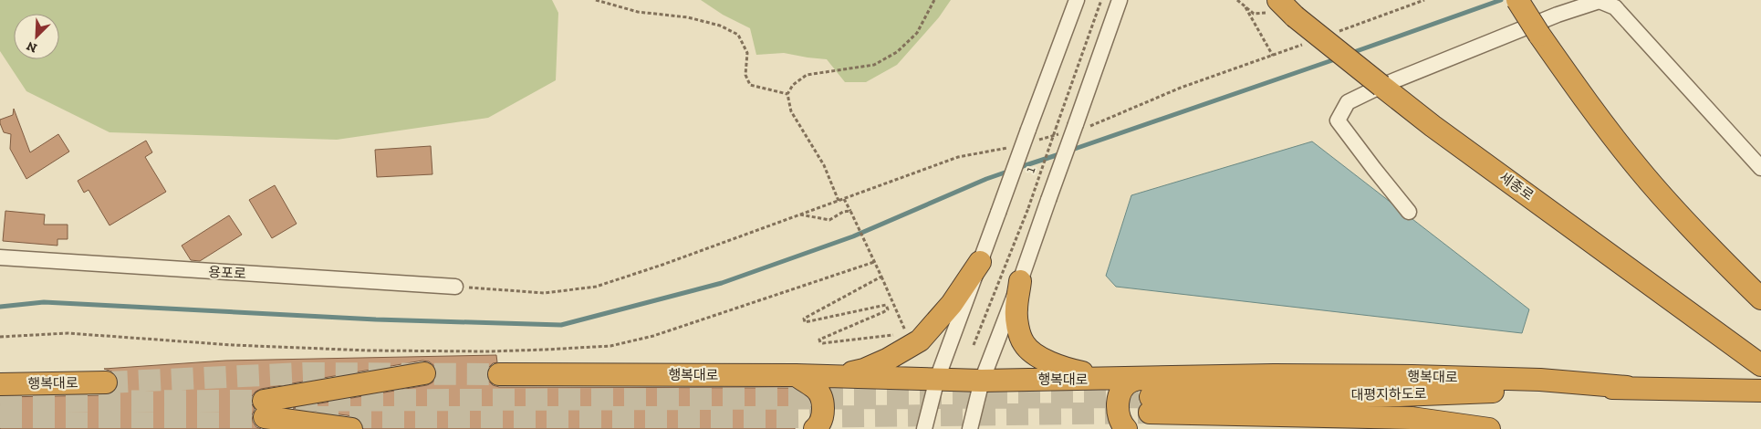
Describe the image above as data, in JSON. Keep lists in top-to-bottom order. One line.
{"streets":{"highway":["세종로","행복대로","대평지하도로"],"street":["용포로"],"path":["1"]},"crossings":[["행복대로","대평지하도로"]],"north":"bottom left"}
